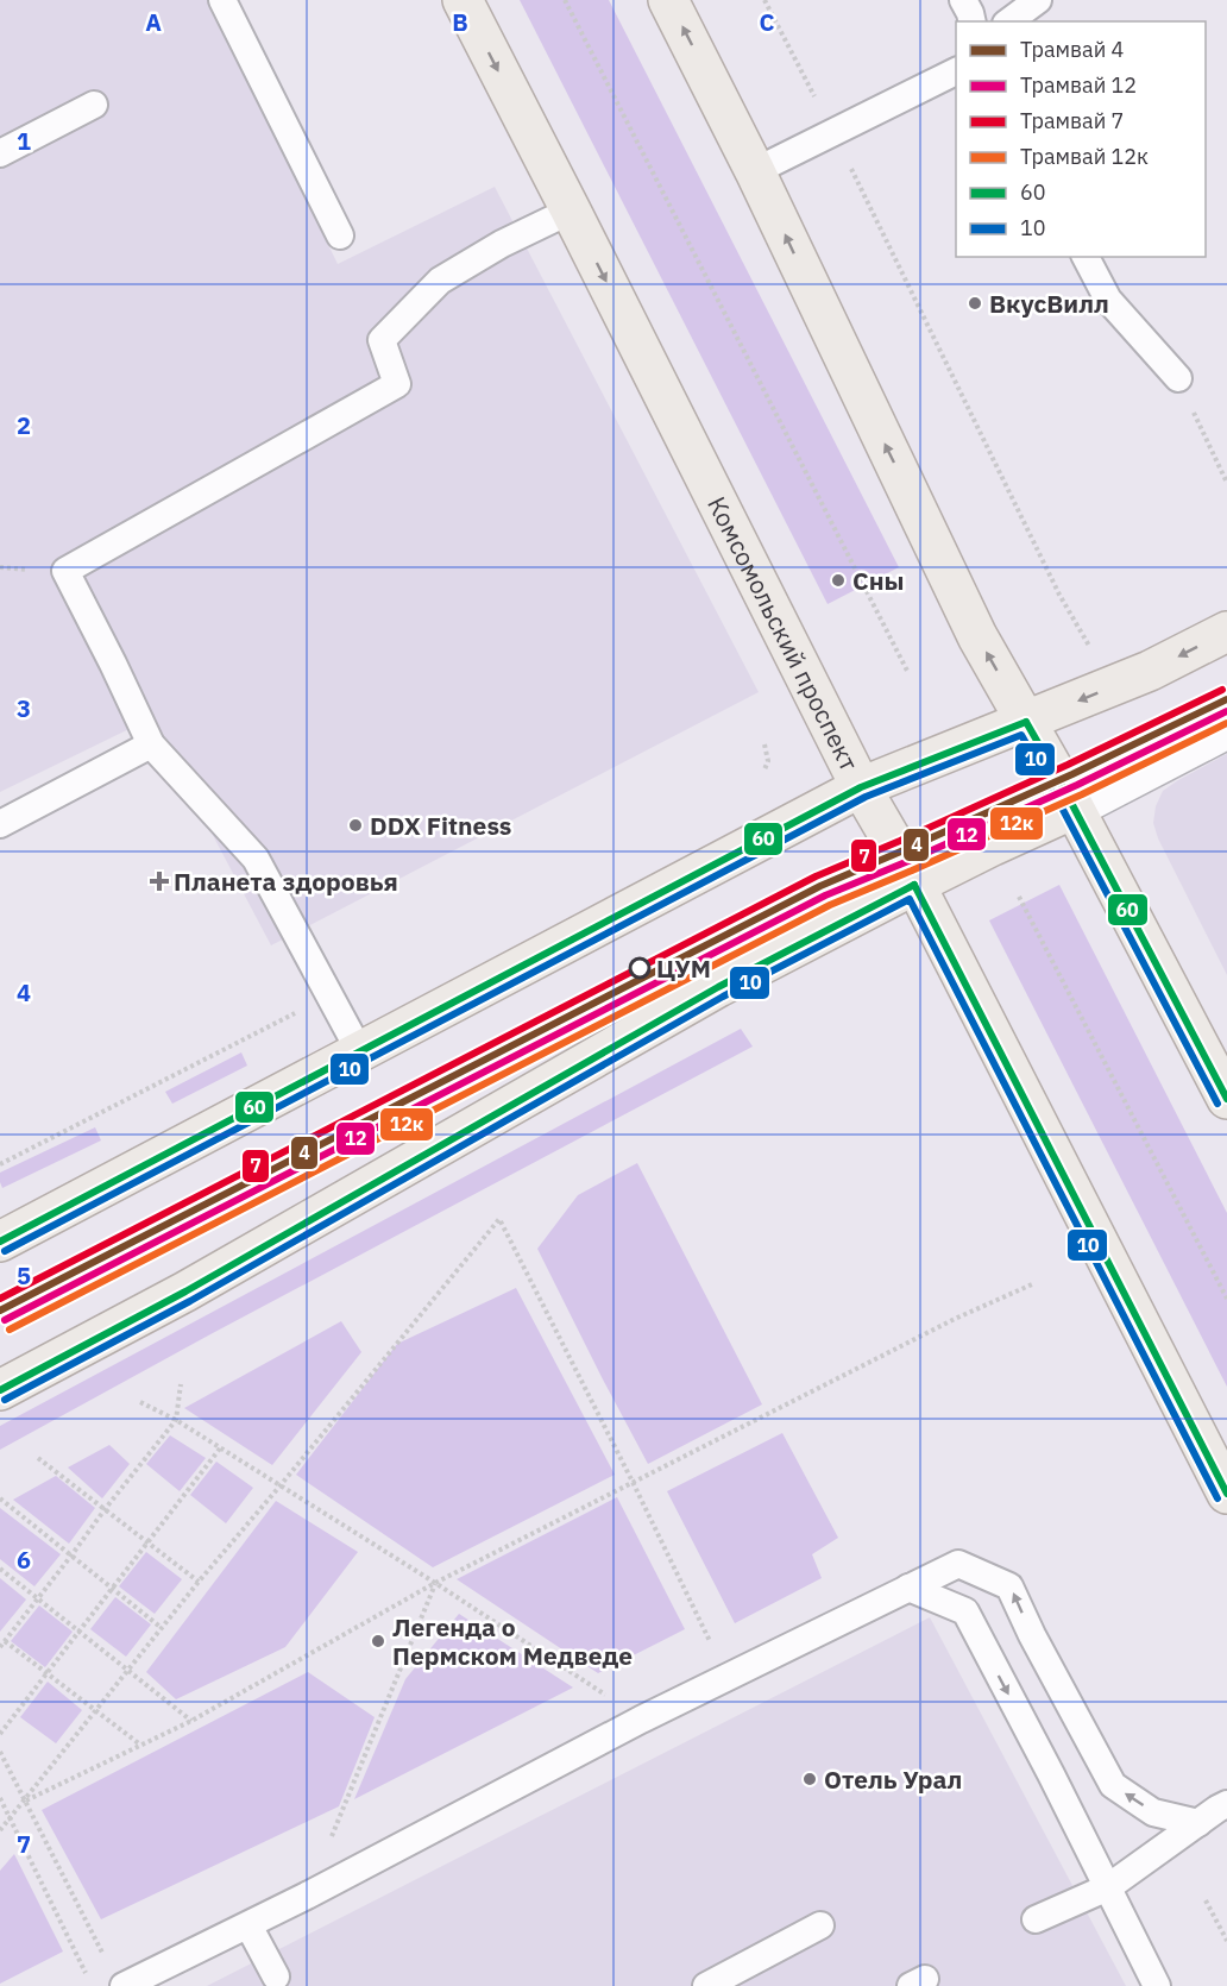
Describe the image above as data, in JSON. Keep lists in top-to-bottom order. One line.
{"streets":{"main road":["Комсомольский проспект"]},"places":{"other":["ВкусВилл","Сны","DDX Fitness","ЦУМ","Легенда о Пермском Медведе","Отель Урал"],"health":["Планета здоровья"]},"lines":["tram line 7","tram line 4","tram line 12","transit line 60","tram line 12к","transit line 10"],"legend":["Трамвай 4","Трамвай 12","Трамвай 7","Трамвай 12к","60","10"],"grid":{"columns":["A","B","C"],"rows":["1","2","3","4","5","6","7"]}}
